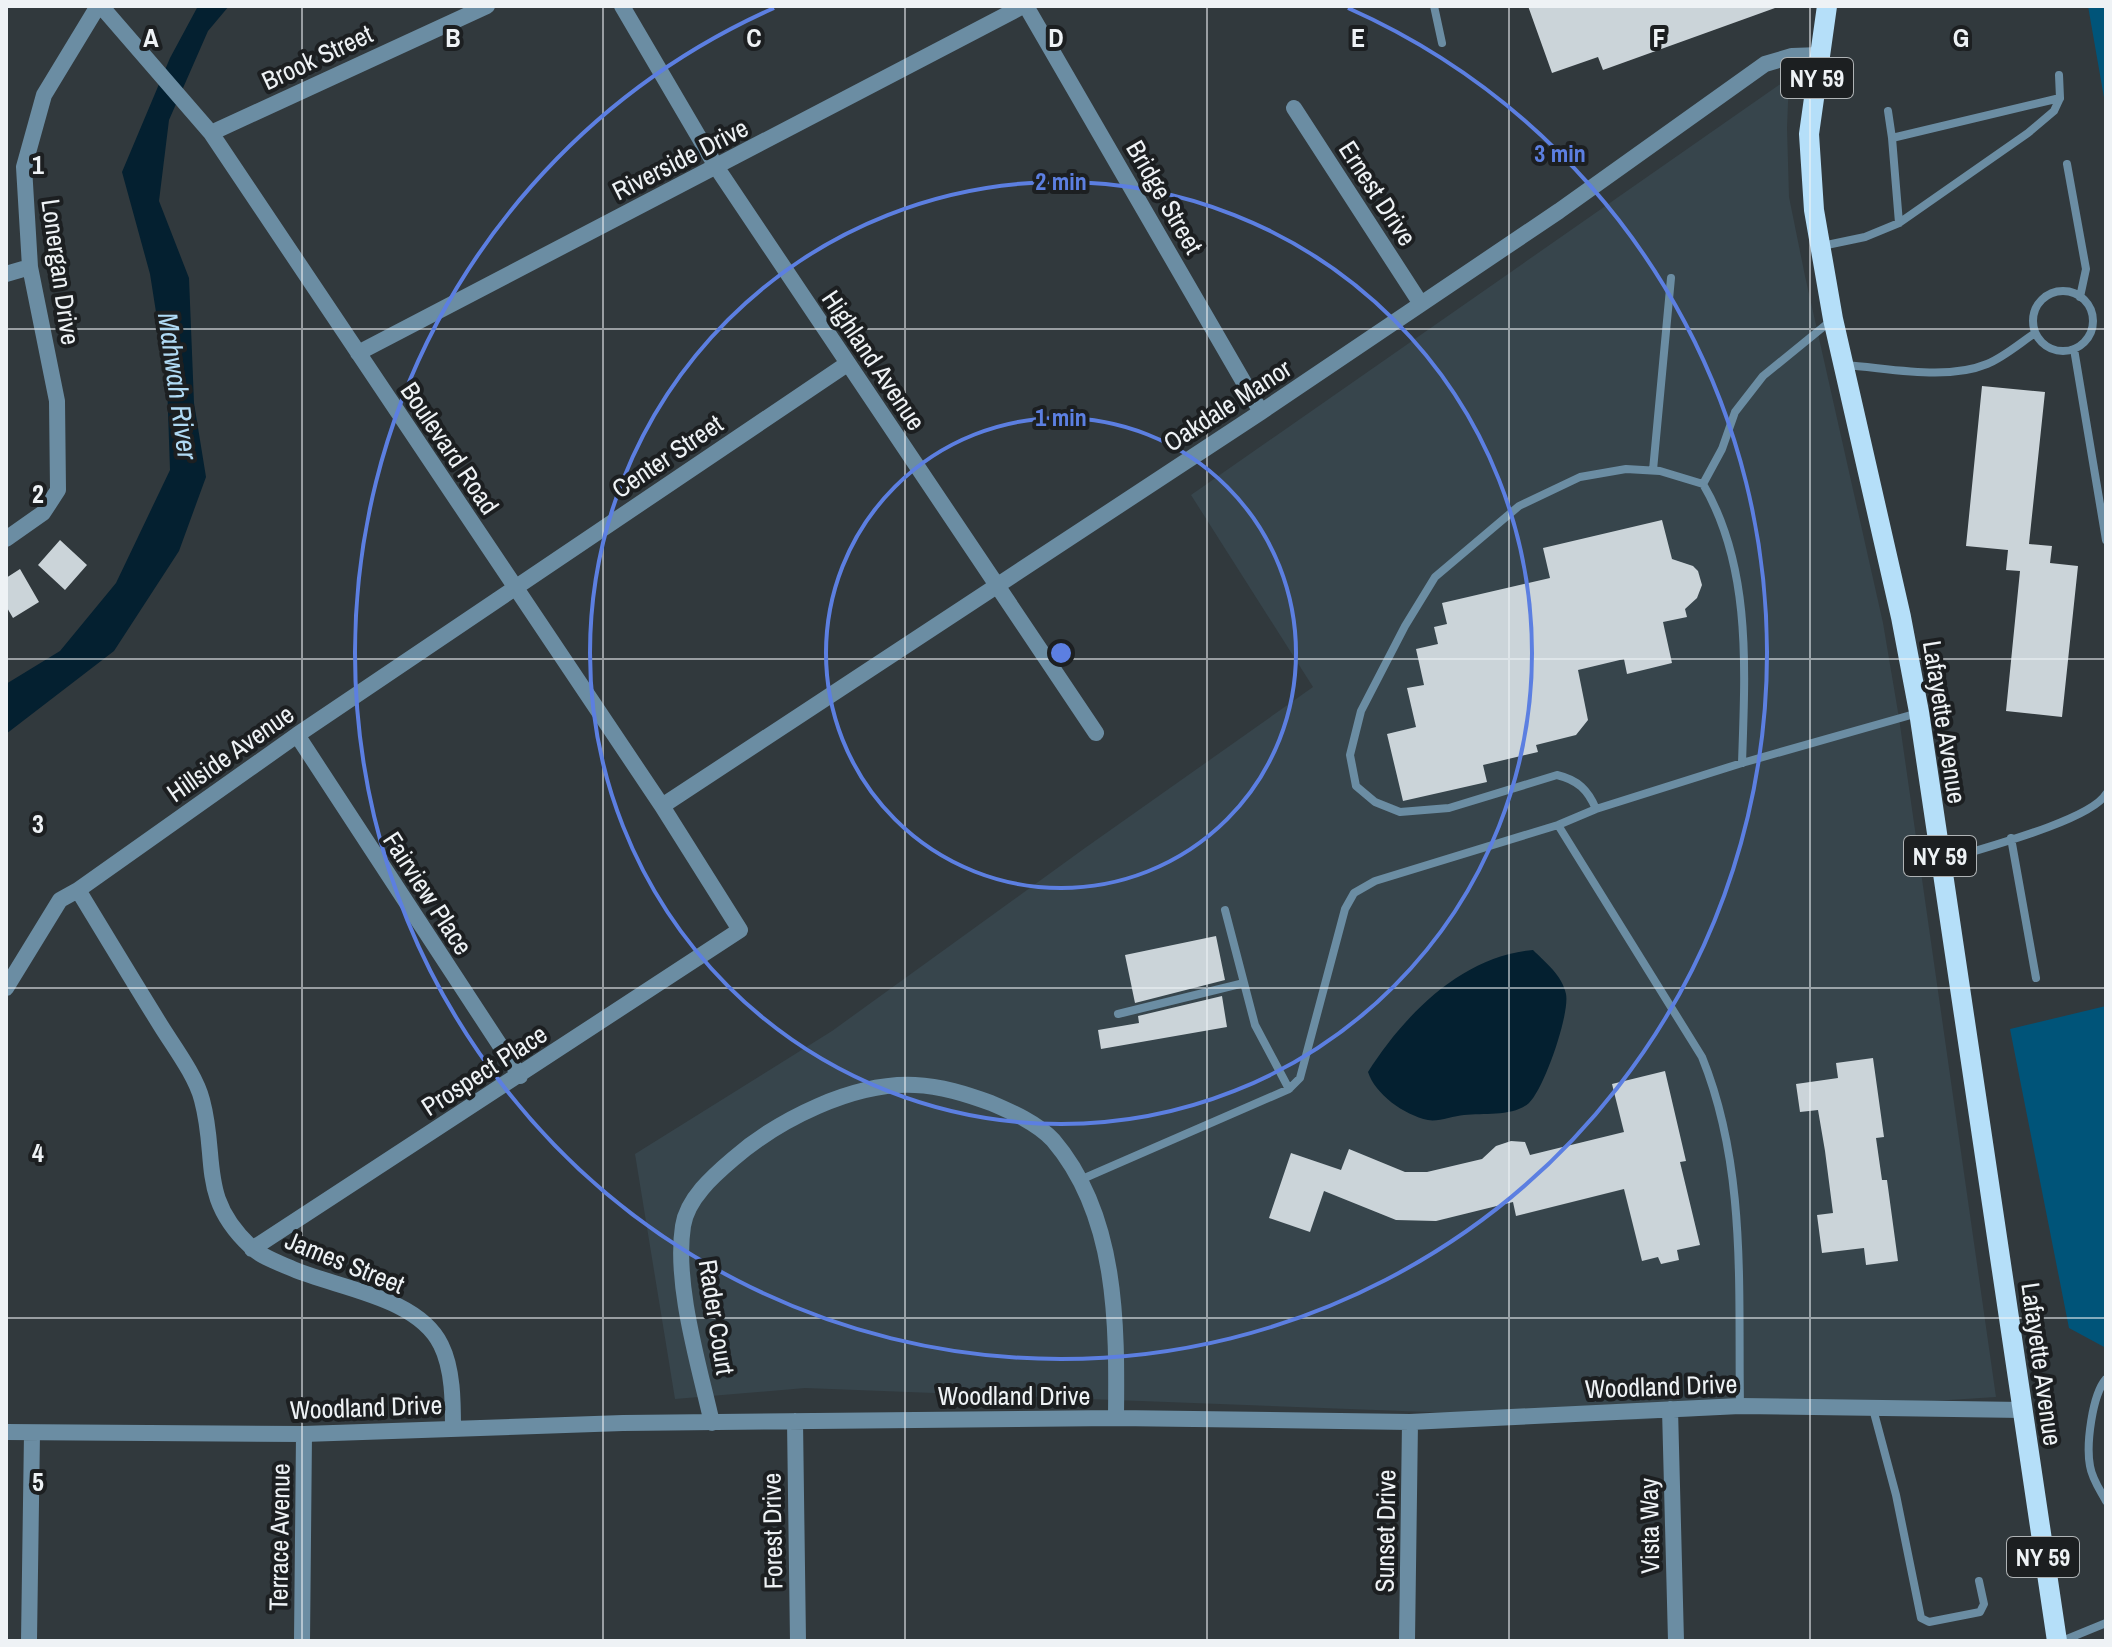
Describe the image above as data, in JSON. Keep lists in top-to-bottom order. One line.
{"streets":{"main road":["NY 59","Lafayette Avenue"],"street":["Brook Street","Riverside Drive","Ernest Drive","Bridge Street","Lonergan Drive","Highland Avenue","Oakdale Manor","Boulevard Road","Center Street","Hillside Avenue","Fairview Place","Prospect Place","James Street","Rader Court","Woodland Drive","Vista Way","Forest Drive","Sunset Drive","Terrace Avenue"]},"crossings":[["Brook Street","Boulevard Road"],["Riverside Drive","Bridge Street"],["Riverside Drive","Highland Avenue"],["Riverside Drive","Boulevard Road"],["Ernest Drive","Oakdale Manor"],["Bridge Street","Oakdale Manor"],["Lonergan Drive","Boulevard Road"],["Highland Avenue","Oakdale Manor"],["Highland Avenue","Center Street"],["Oakdale Manor","Boulevard Road"],["Oakdale Manor","Lafayette Avenue"],["Boulevard Road","Center Street"],["Boulevard Road","Hillside Avenue"],["Boulevard Road","Prospect Place"],["Center Street","Hillside Avenue"],["Lafayette Avenue","Woodland Drive"],["Hillside Avenue","Fairview Place"],["Hillside Avenue","James Street"],["Fairview Place","Prospect Place"],["Prospect Place","James Street"],["James Street","Woodland Drive"],["Rader Court","Woodland Drive"],["Woodland Drive","Vista Way"],["Woodland Drive","Forest Drive"],["Woodland Drive","Sunset Drive"],["Woodland Drive","Terrace Avenue"]],"water":["Mahwah River"],"grid":{"columns":["A","B","C","D","E","F","G"],"rows":["1","2","3","4","5"]},"rings":["3 min","2 min","1 min"]}
